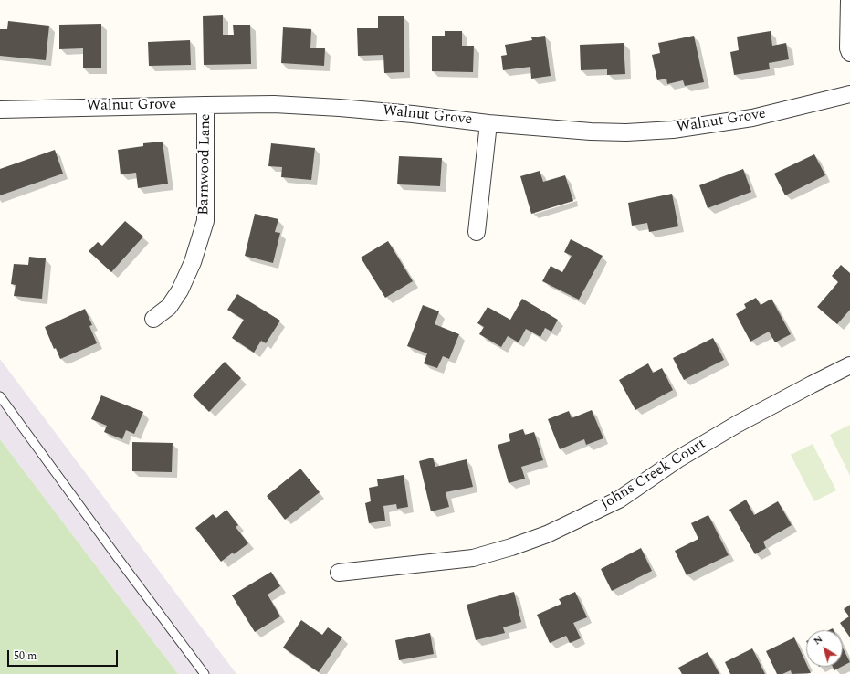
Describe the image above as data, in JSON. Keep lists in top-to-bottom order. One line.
{"streets":{"street":["Walnut Grove","Barnwood Lane","Johns Creek Court"]},"crossings":[["Walnut Grove","Barnwood Lane"]],"scale_bar":"50 m","north":"top left"}
